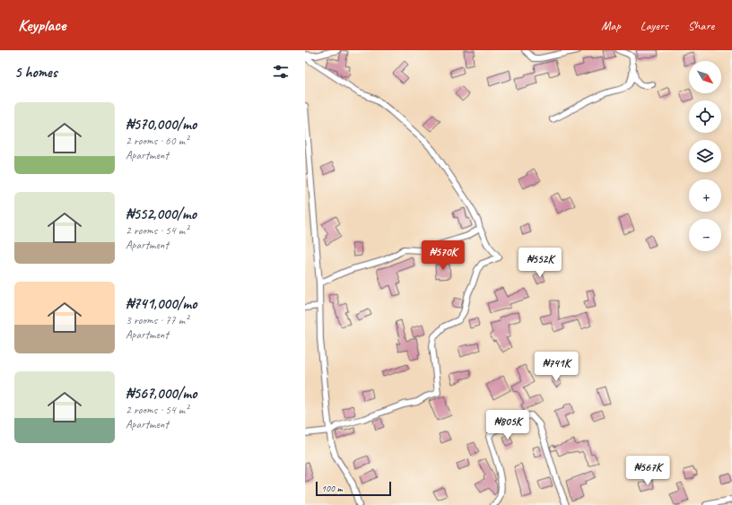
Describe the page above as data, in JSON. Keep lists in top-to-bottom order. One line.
{"scale_bar":"100 m","north":"bottom right","page":{"header":"Keyplace","nav":["Map","Layers","Share"],"heading":"5 homes","map_buttons":["+","−"],"list":[{"name":"₦570,000/mo","note":"2 rooms · 60 m² · Apartment"},{"name":"₦552,000/mo","note":"2 rooms · 54 m² · Apartment"},{"name":"₦741,000/mo","note":"3 rooms · 77 m² · Apartment"},{"name":"₦567,000/mo","note":"2 rooms · 54 m² · Apartment"}],"price":["₦570K","₦552K","₦741K","₦805K","₦567K"],"scale":"100 m"}}
